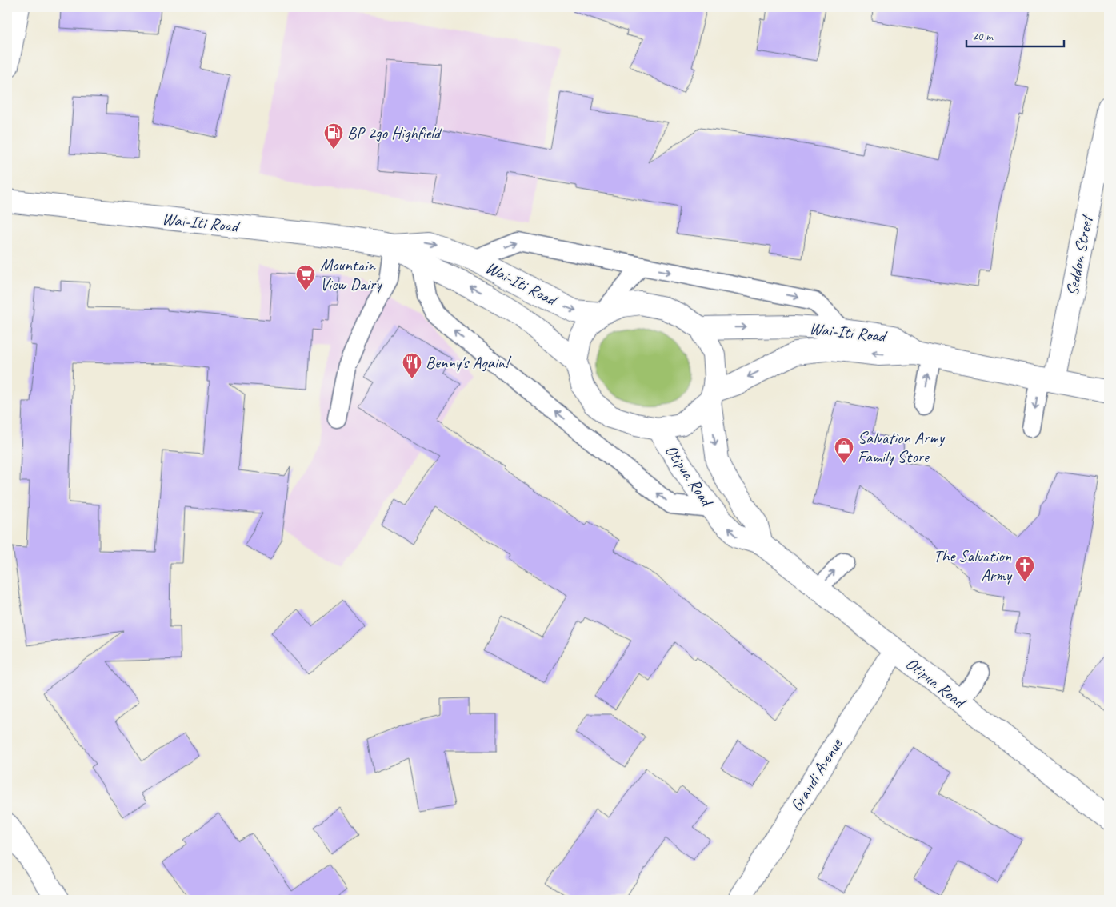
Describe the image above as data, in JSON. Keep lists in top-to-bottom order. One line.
{"streets":{"street":["Wai-Iti Road","Seddon Street","Otipua Road","Grandi Avenue"]},"crossings":[["Wai-Iti Road","Seddon Street"],["Wai-Iti Road","Otipua Road"],["Otipua Road","Grandi Avenue"]],"places":{"fuel station":["BP 2go Highfield"],"supermarket":["Mountain View Dairy"],"restaurant":["Benny's Again!"],"shop":["Salvation Army Family Store"],"church":["The Salvation Army"]},"scale_bar":"20 m"}
